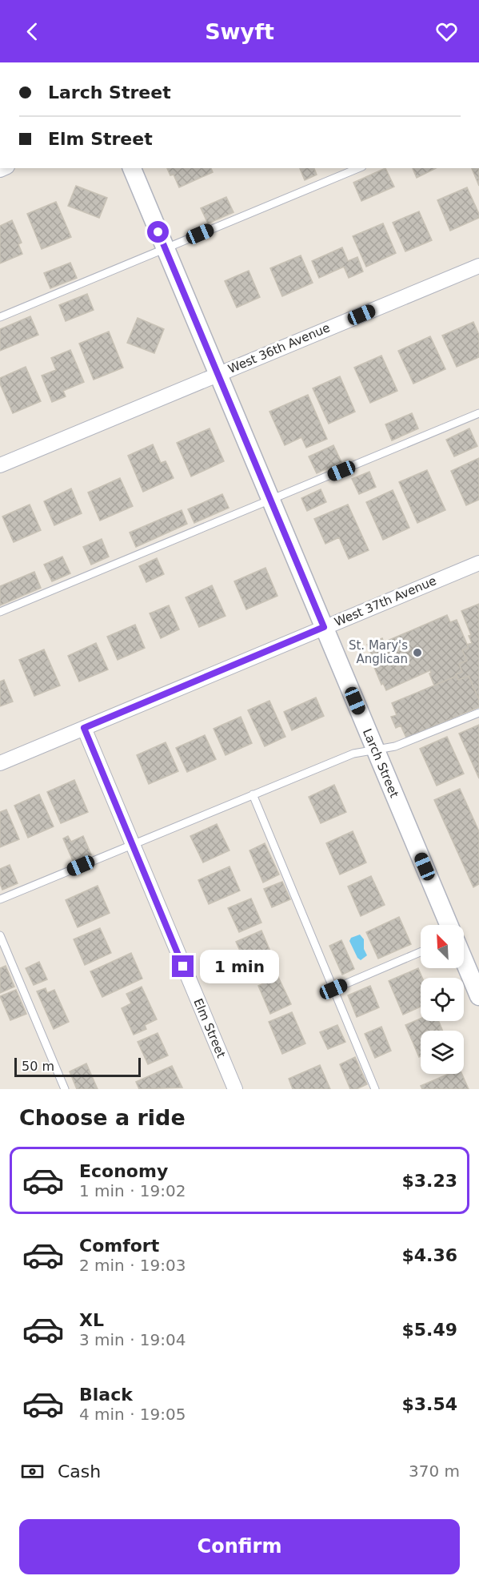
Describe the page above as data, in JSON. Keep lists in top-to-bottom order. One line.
{"streets":{"street":["West 36th Avenue","West 37th Avenue","Larch Street","Elm Street"]},"crossings":[["West 36th Avenue","Larch Street"],["West 37th Avenue","Larch Street"],["West 37th Avenue","Elm Street"]],"places":["St. Mary's Anglican"],"scale_bar":"50 m","north":"top left","page":{"header":"Swyft","banner":["Larch Street","Elm Street"],"bubble":"1 min","scale":"50 m","heading":"Choose a ride","list":[{"name":"Economy","note":"1 min · 19:02","value":"$3.23"},{"name":"Comfort","note":"2 min · 19:03","value":"$4.36"},{"name":"XL","note":"3 min · 19:04","value":"$5.49"},{"name":"Black","note":"4 min · 19:05","value":"$3.54"}],"pay":["Cash","370 m"],"buttons":"Confirm"}}
